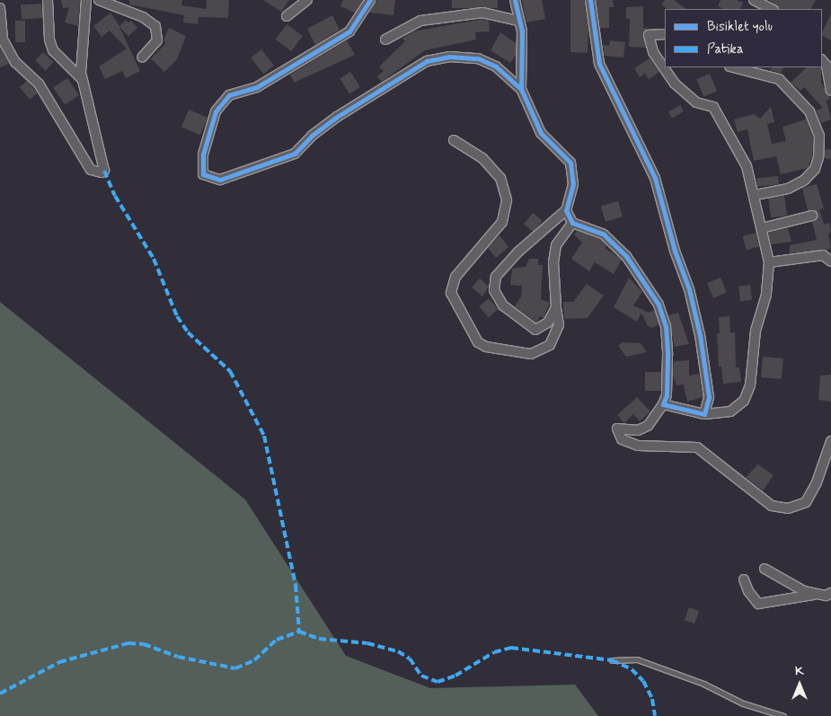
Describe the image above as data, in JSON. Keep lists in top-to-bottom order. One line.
{"legend":["Bisiklet yolu","Patika"],"north":"top"}
